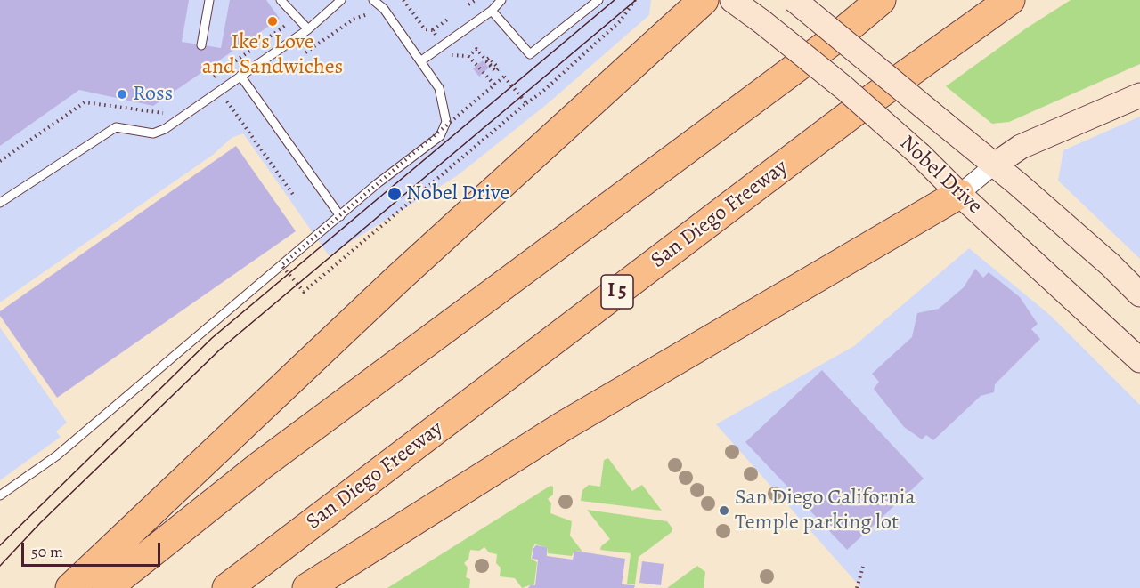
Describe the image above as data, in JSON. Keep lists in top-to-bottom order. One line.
{"streets":{"highway":["San Diego Freeway","I 5"],"main road":["Nobel Drive"]},"places":["Ike's Love and Sandwiches","Ross","Nobel Drive","San Diego California Temple parking lot"],"scale_bar":"50 m"}
